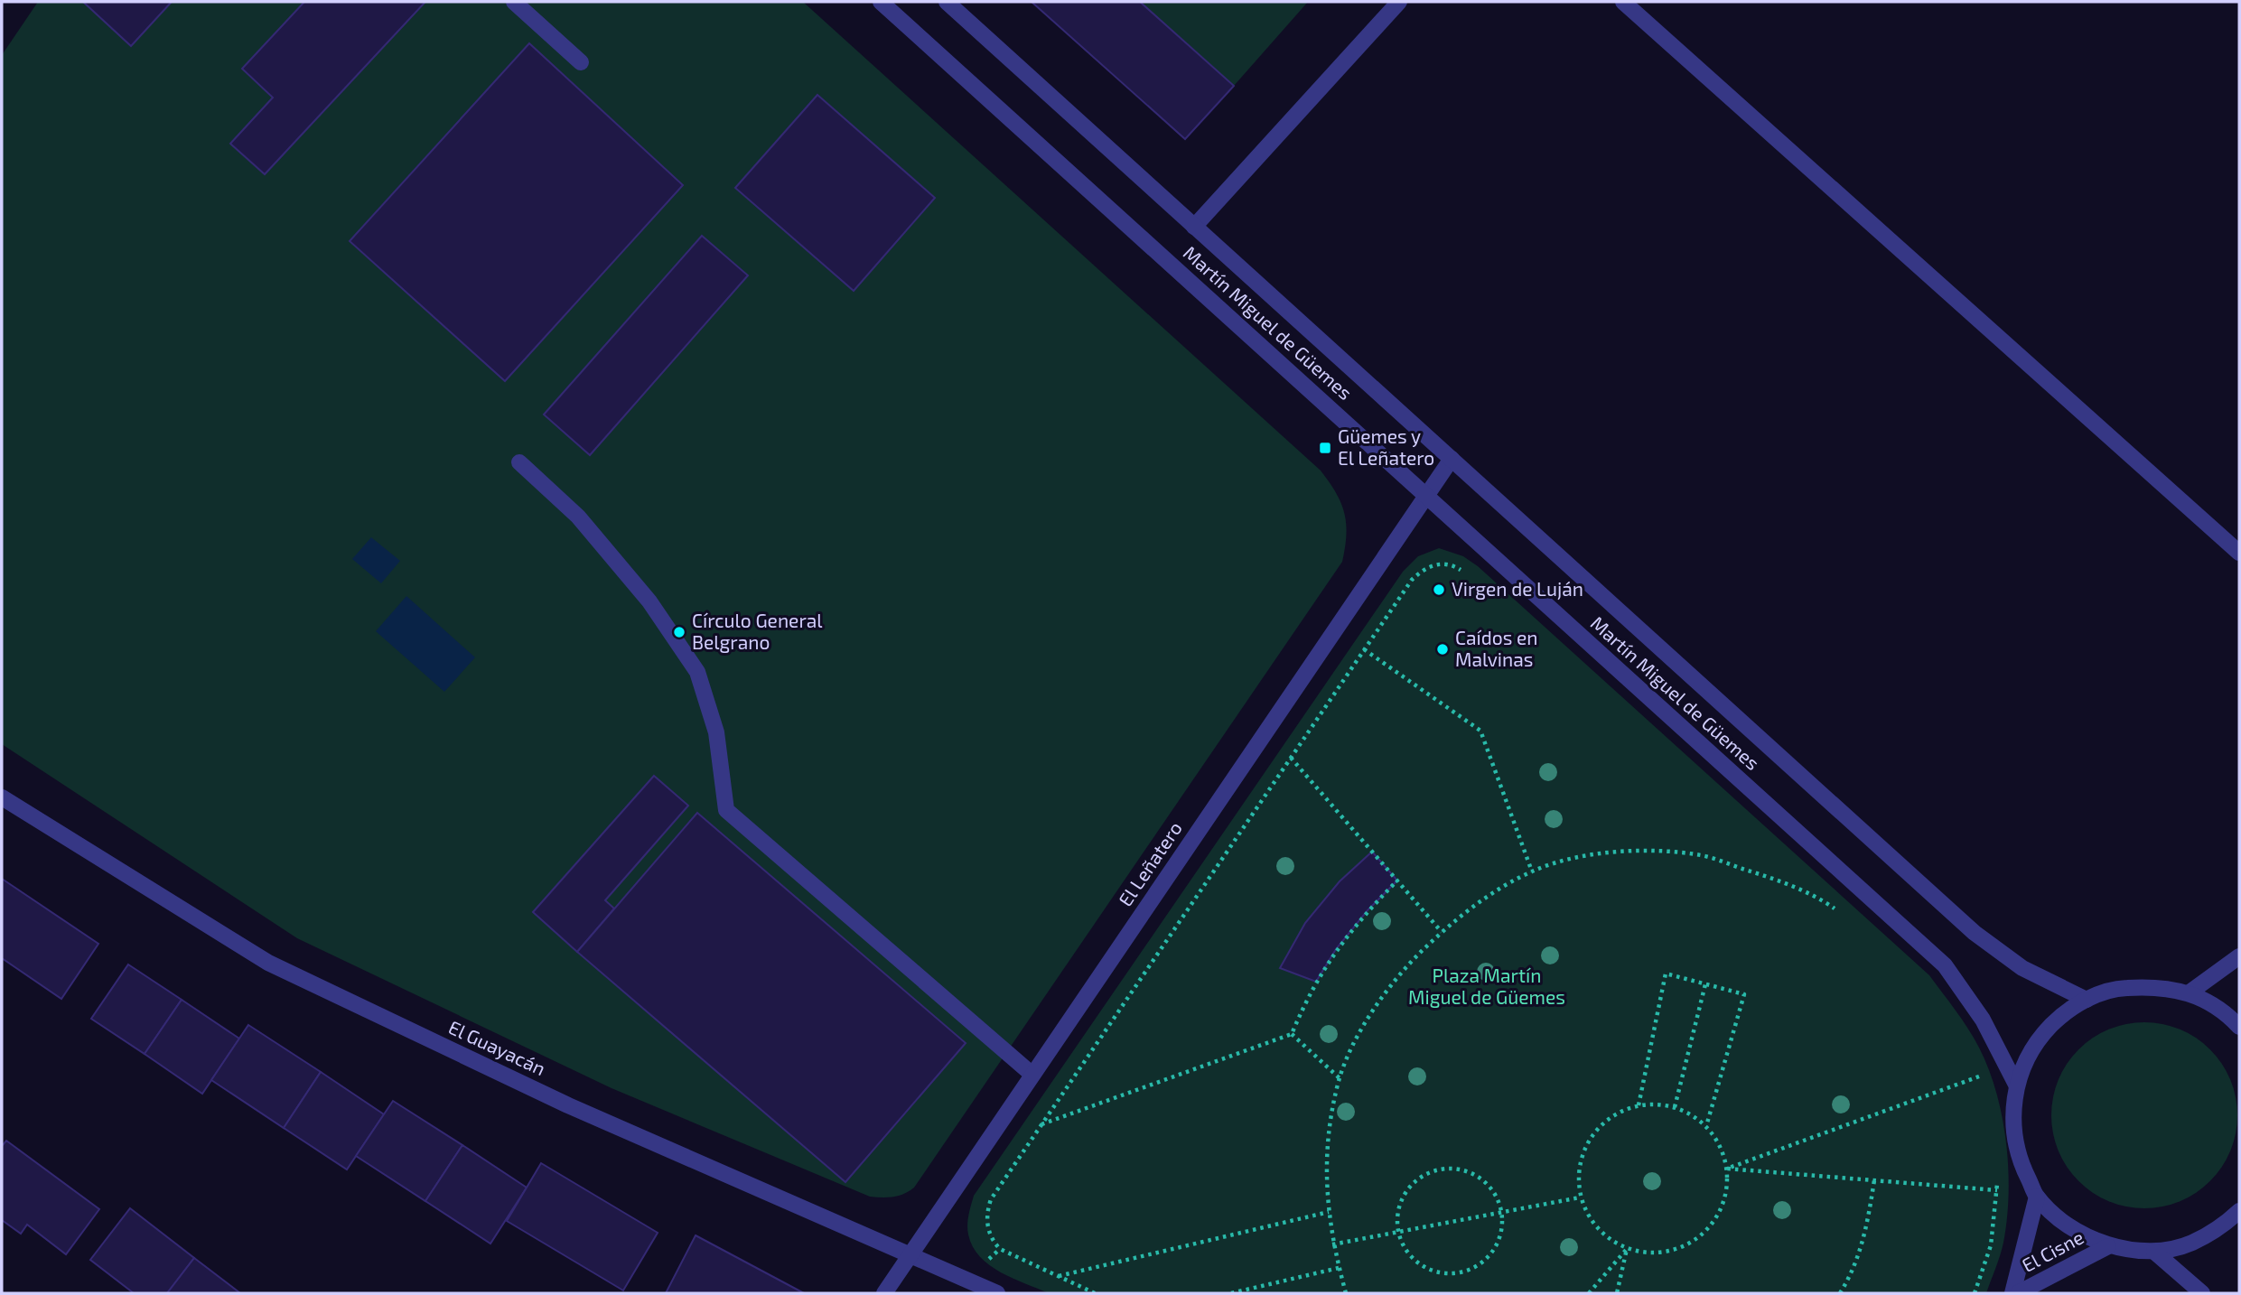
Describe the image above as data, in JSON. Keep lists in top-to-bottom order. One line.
{"streets":{"street":["Martín Miguel de Güemes","El Leñatero","El Guayacán","El Cisne"]},"crossings":[["Martín Miguel de Güemes","El Leñatero"],["El Leñatero","El Guayacán"]],"parks":["Plaza Martín Miguel de Güemes"],"places":{"transit":["Güemes y El Leñatero"],"other":["Virgen de Luján","Círculo General Belgrano","Caídos en Malvinas"]}}
